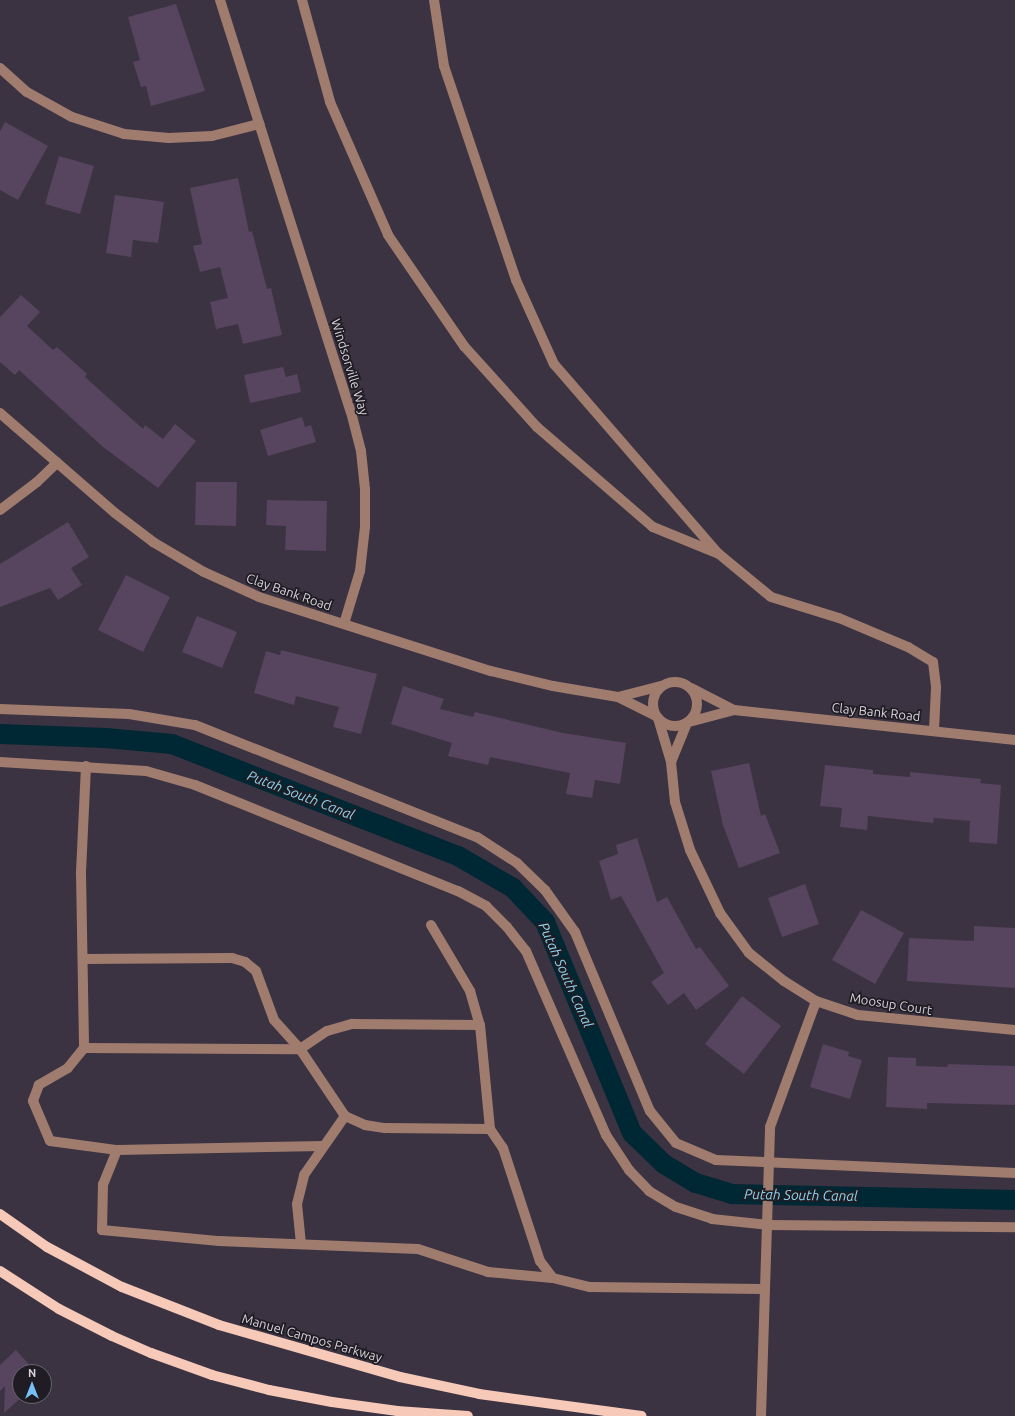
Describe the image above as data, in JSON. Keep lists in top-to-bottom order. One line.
{"streets":{"main road":["Manuel Campos Parkway"],"street":["Windsorville Way","Clay Bank Road","Moosup Court"]},"crossings":[["Windsorville Way","Clay Bank Road"],["Clay Bank Road","Moosup Court"]],"water":["Putah South Canal"],"north":"top"}
